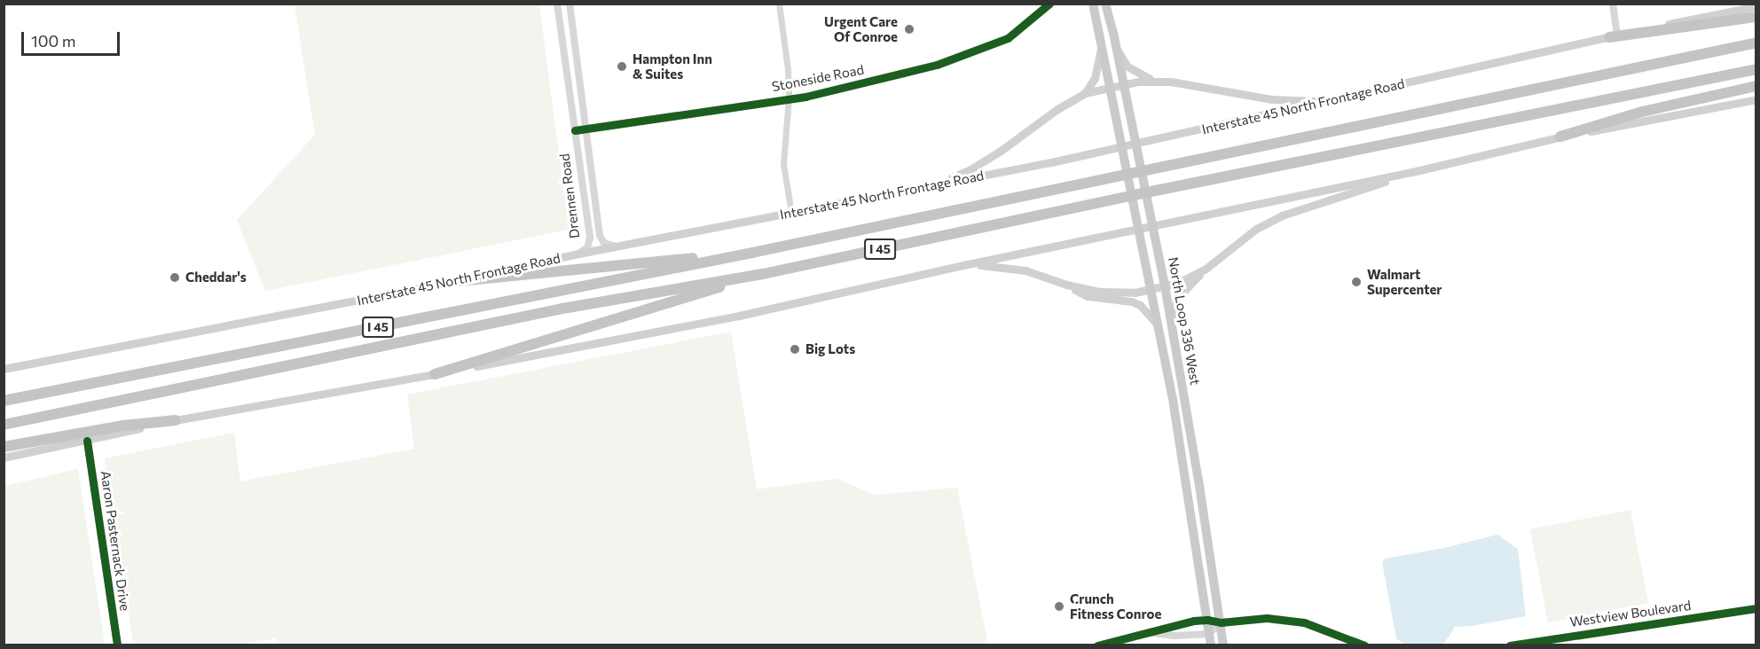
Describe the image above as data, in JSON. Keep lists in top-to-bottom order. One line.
{"streets":{"highway":["I 45"],"main road":["Interstate 45 North Frontage Road","North Loop 336 West"],"street":["Stoneside Road","Drennen Road","Aaron Pasternack Drive","Westview Boulevard"]},"crossings":[["Stoneside Road","Drennen Road"],["Interstate 45 North Frontage Road","Drennen Road"]],"places":["Urgent Care Of Conroe","Hampton Inn & Suites","Cheddar's","Walmart Supercenter","Big Lots","Crunch Fitness Conroe"],"scale_bar":"100 m"}
